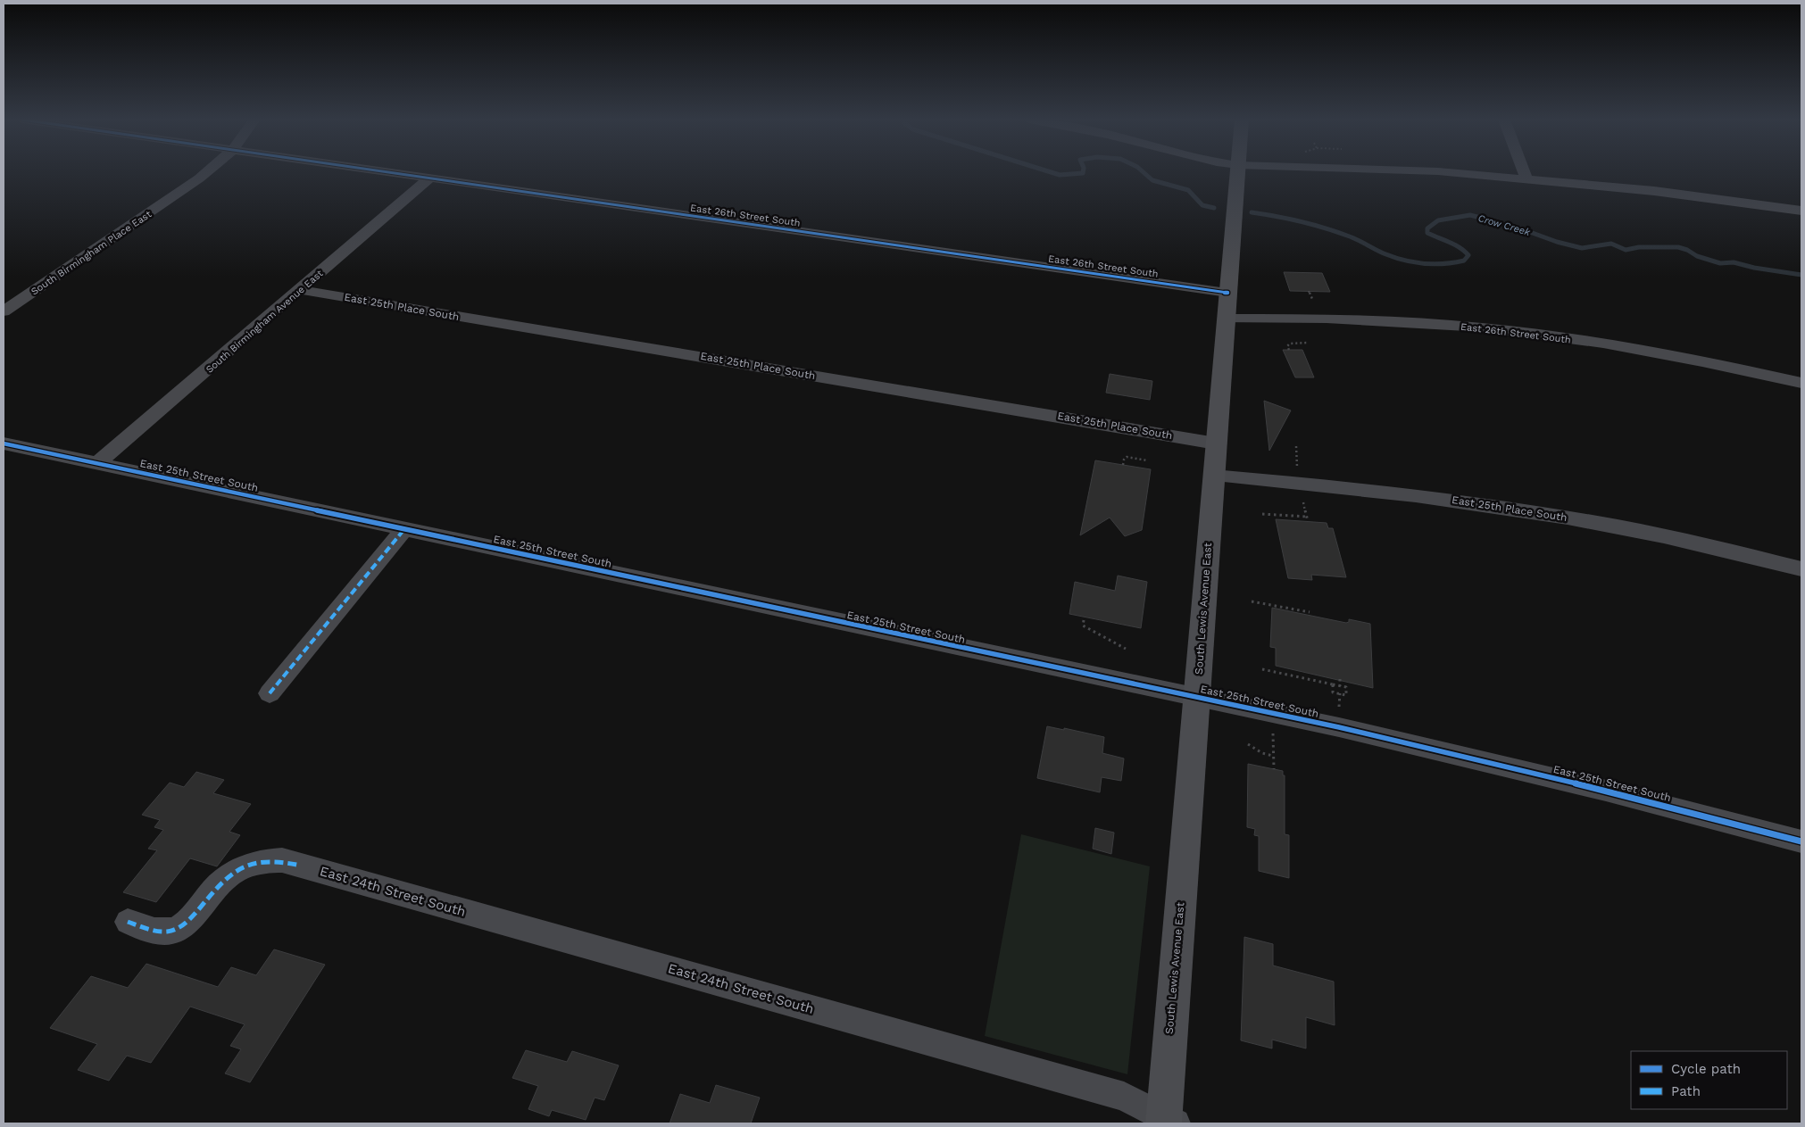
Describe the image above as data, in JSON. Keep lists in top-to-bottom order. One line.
{"streets":{"main road":["South Lewis Avenue East"],"street":["East 26th Street South","South Birmingham Place East","East 25th Place South","South Birmingham Avenue East","East 25th Street South","East 24th Street South"]},"crossings":[["East 26th Street South","South Birmingham Avenue East"],["East 26th Street South","South Lewis Avenue East"],["East 25th Place South","South Birmingham Avenue East"],["East 25th Place South","South Lewis Avenue East"],["South Birmingham Avenue East","East 25th Street South"],["East 25th Street South","South Lewis Avenue East"],["South Lewis Avenue East","East 24th Street South"]],"water":["Crow Creek"],"legend":["Cycle path","Path"]}
